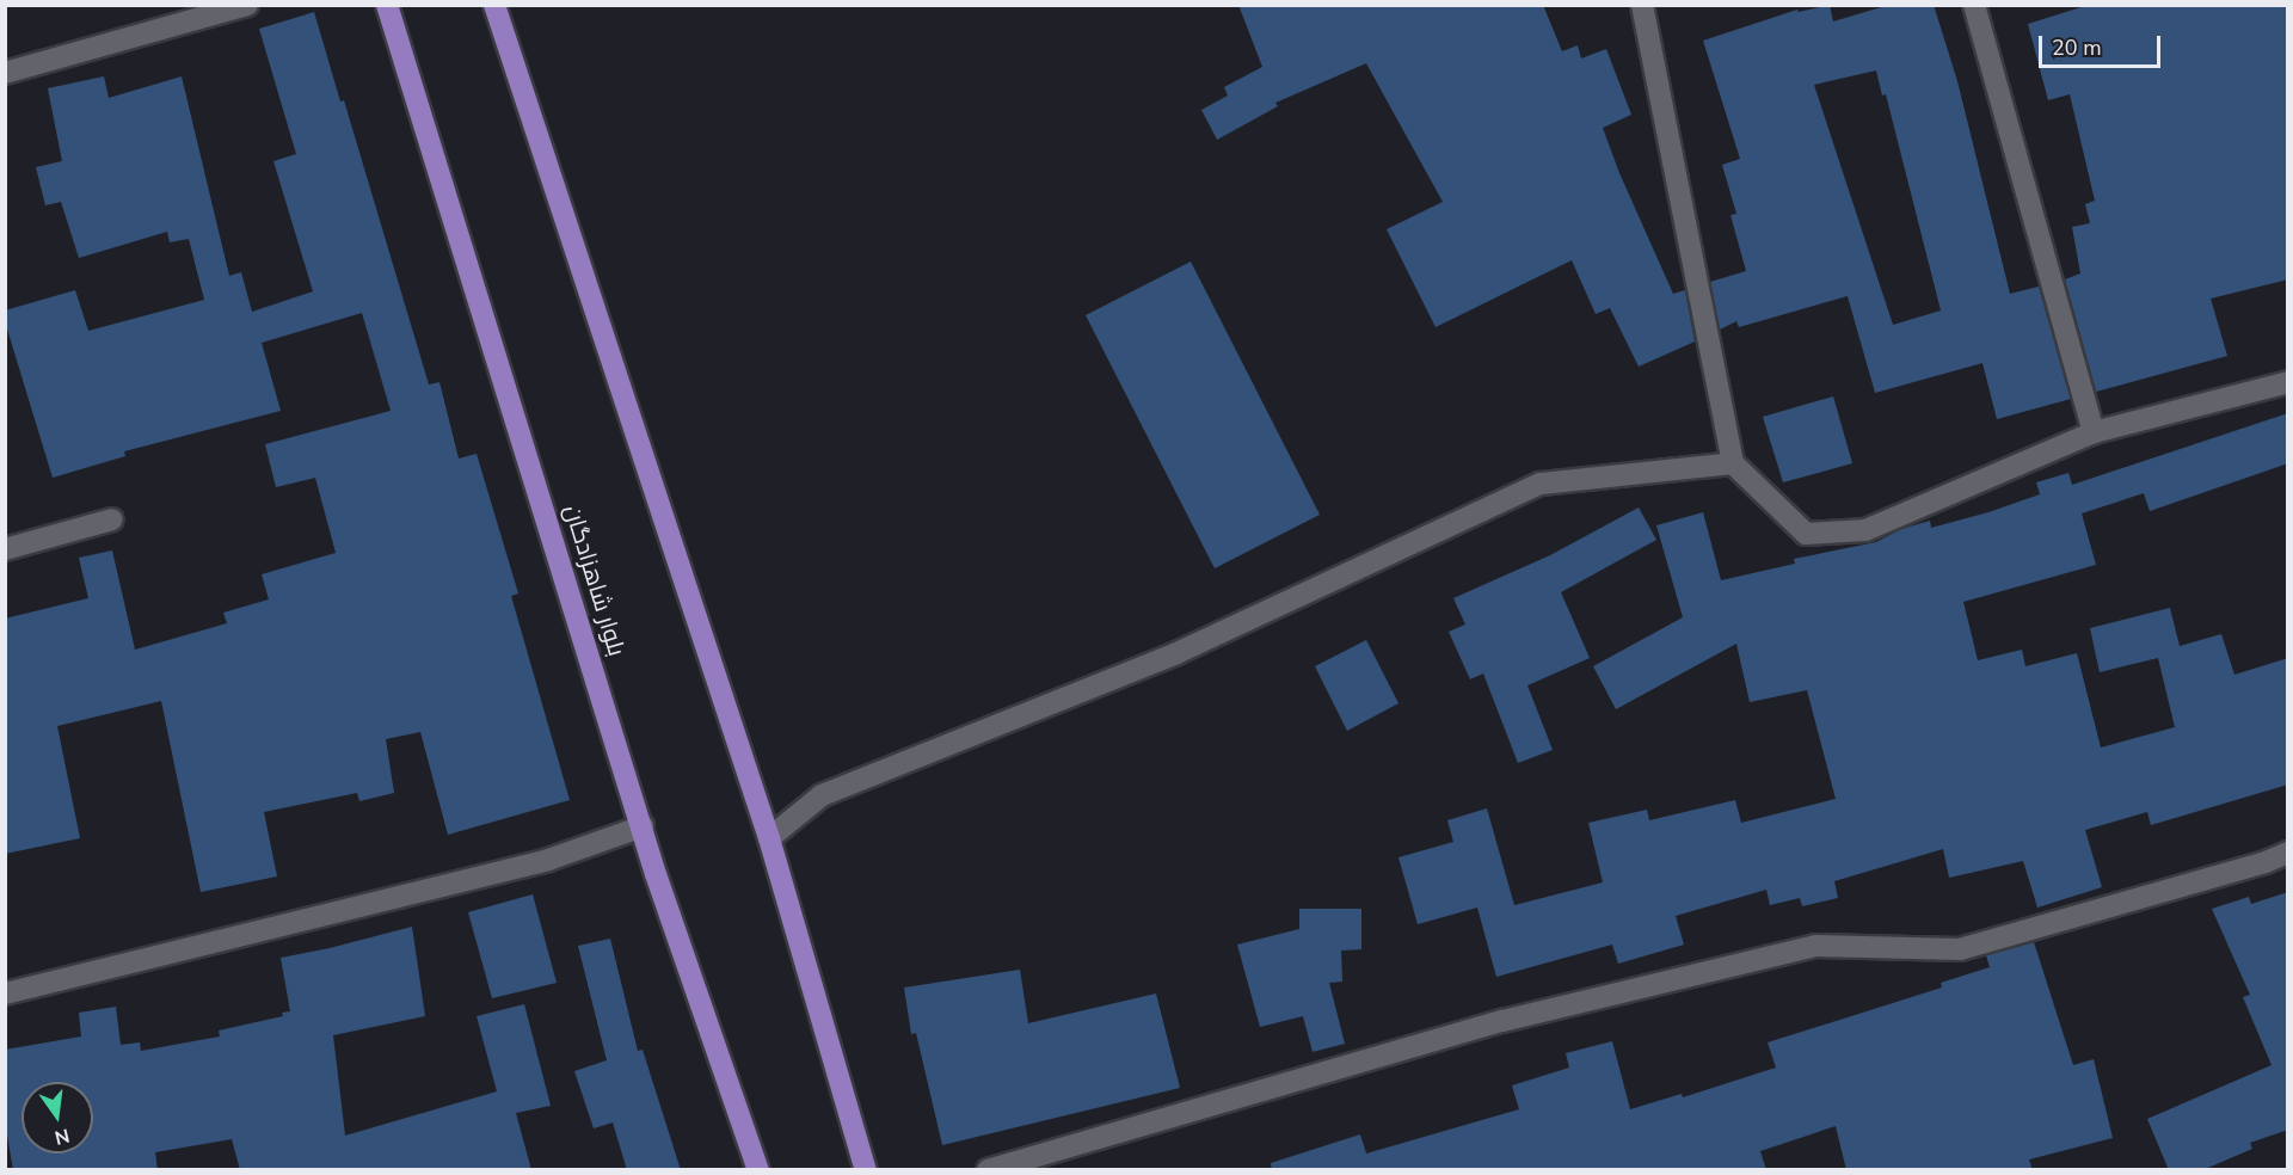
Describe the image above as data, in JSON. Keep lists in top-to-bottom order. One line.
{"streets":{"main road":["بلوار شاهزادگان"]},"scale_bar":"20 m","north":"bottom"}
